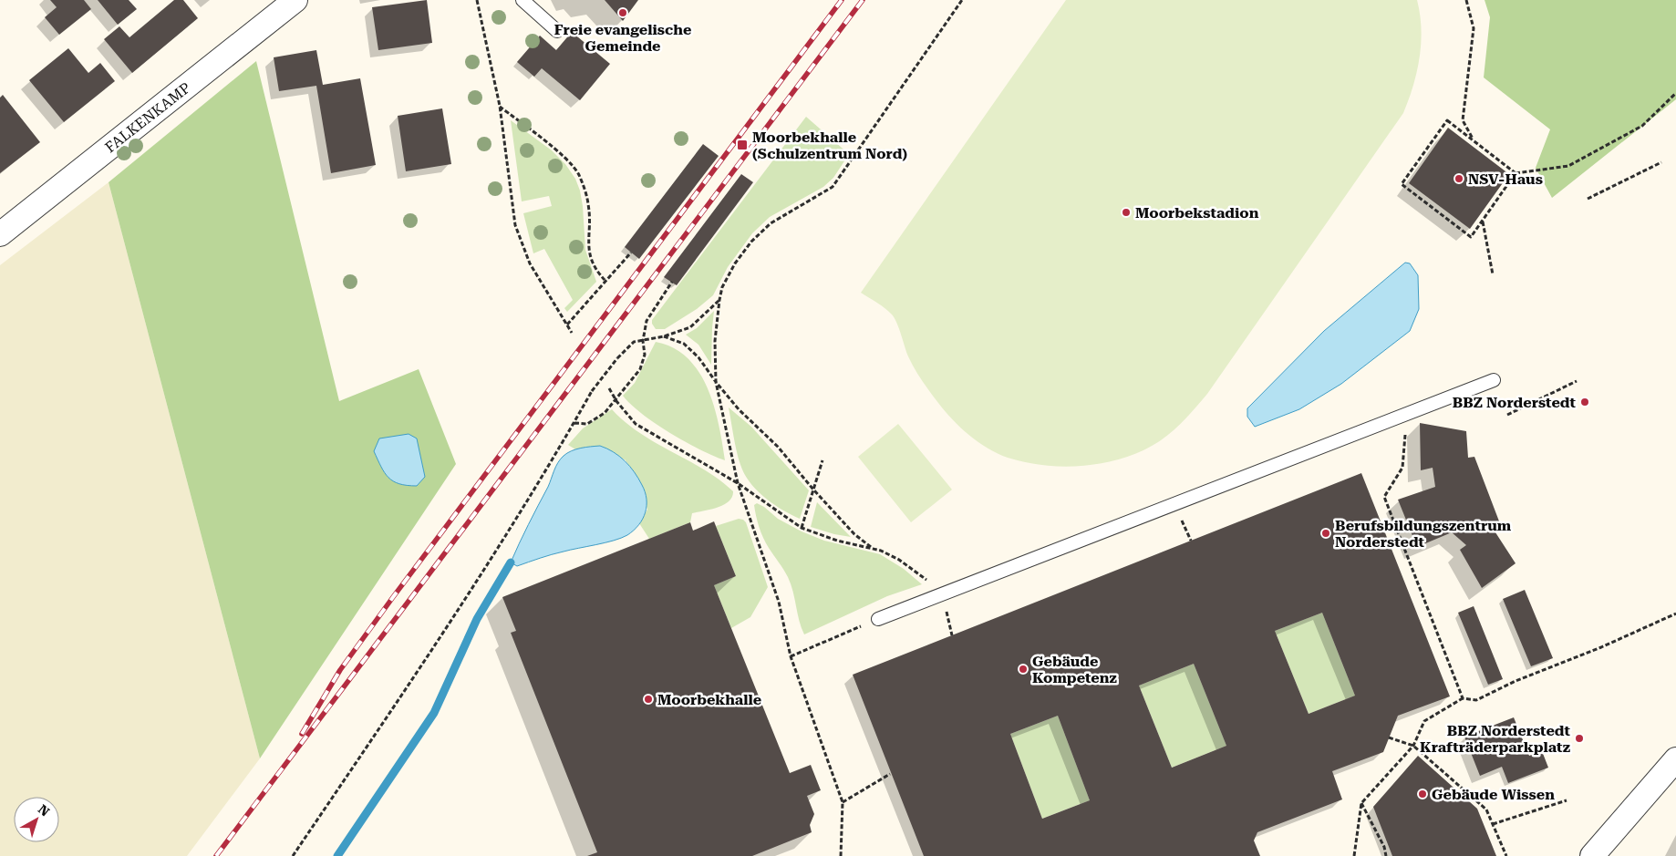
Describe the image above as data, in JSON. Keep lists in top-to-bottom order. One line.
{"streets":{"street":["FALKENKAMP"]},"places":{"other":["Freie evangelische Gemeinde","NSV-Haus","Moorbekstadion","BBZ Norderstedt","Berufsbildungszentrum Norderstedt","Gebäude Kompetenz","Moorbekhalle","BBZ Norderstedt Krafträderparkplatz","Gebäude Wissen"],"transit":["Moorbekhalle (Schulzentrum Nord)"]},"north":"top right"}
